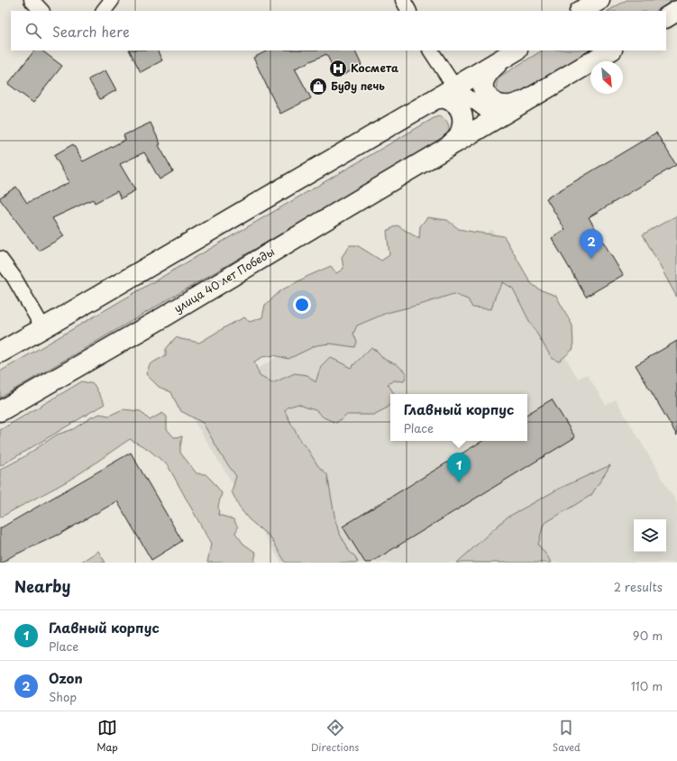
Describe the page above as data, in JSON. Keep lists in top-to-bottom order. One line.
{"streets":{"main road":["улица 40 лет Победы"]},"places":{"hospital":["Космета"],"shop":["Буду печь"]},"north":"bottom right","page":{"search":"Search here","pins":["2","1"],"popup":["Главный корпус","Place"],"heading":["Nearby","2 results"],"list":[{"mark":"1","name":"Главный корпус","note":"Place","value":"90 m"},{"mark":"2","name":"Ozon","note":"Shop","value":"110 m"}],"nav":["Map","Directions","Saved"]}}
